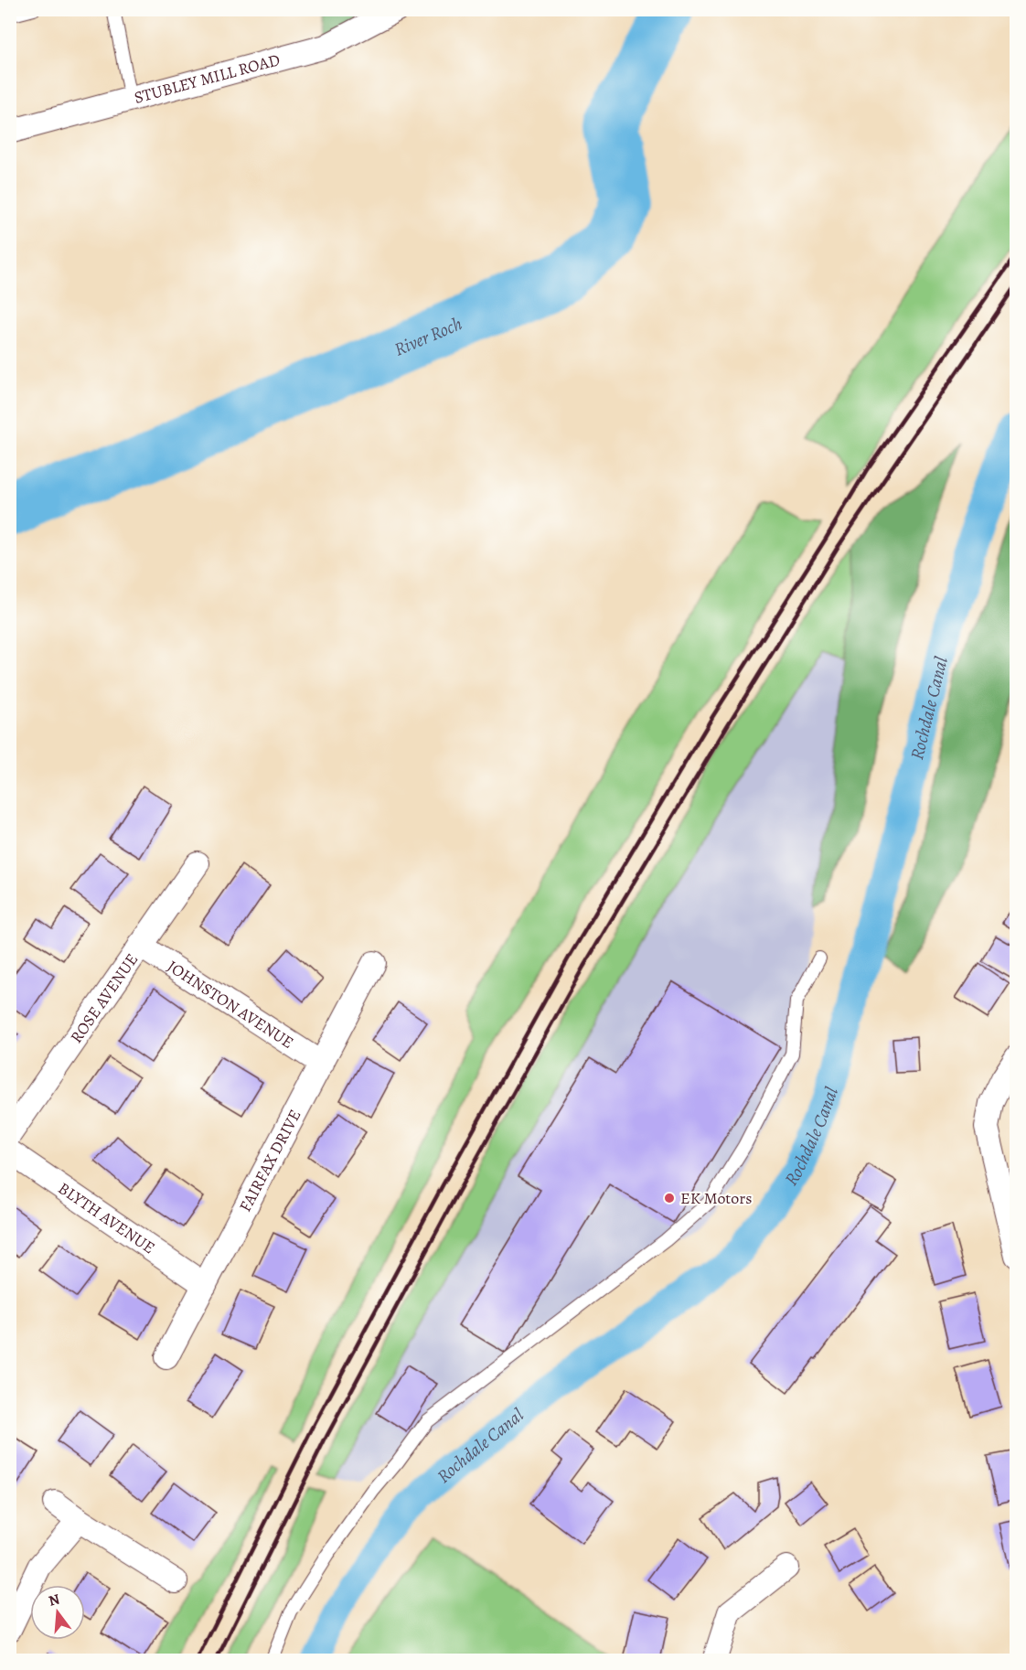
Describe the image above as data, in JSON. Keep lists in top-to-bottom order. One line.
{"streets":{"street":["STUBLEY MILL ROAD","ROSE AVENUE","JOHNSTON AVENUE","FAIRFAX DRIVE","BLYTH AVENUE"]},"crossings":[["ROSE AVENUE","JOHNSTON AVENUE"],["JOHNSTON AVENUE","FAIRFAX DRIVE"],["FAIRFAX DRIVE","BLYTH AVENUE"]],"water":["River Roch","Rochdale Canal"],"places":["EK Motors"],"north":"top"}
